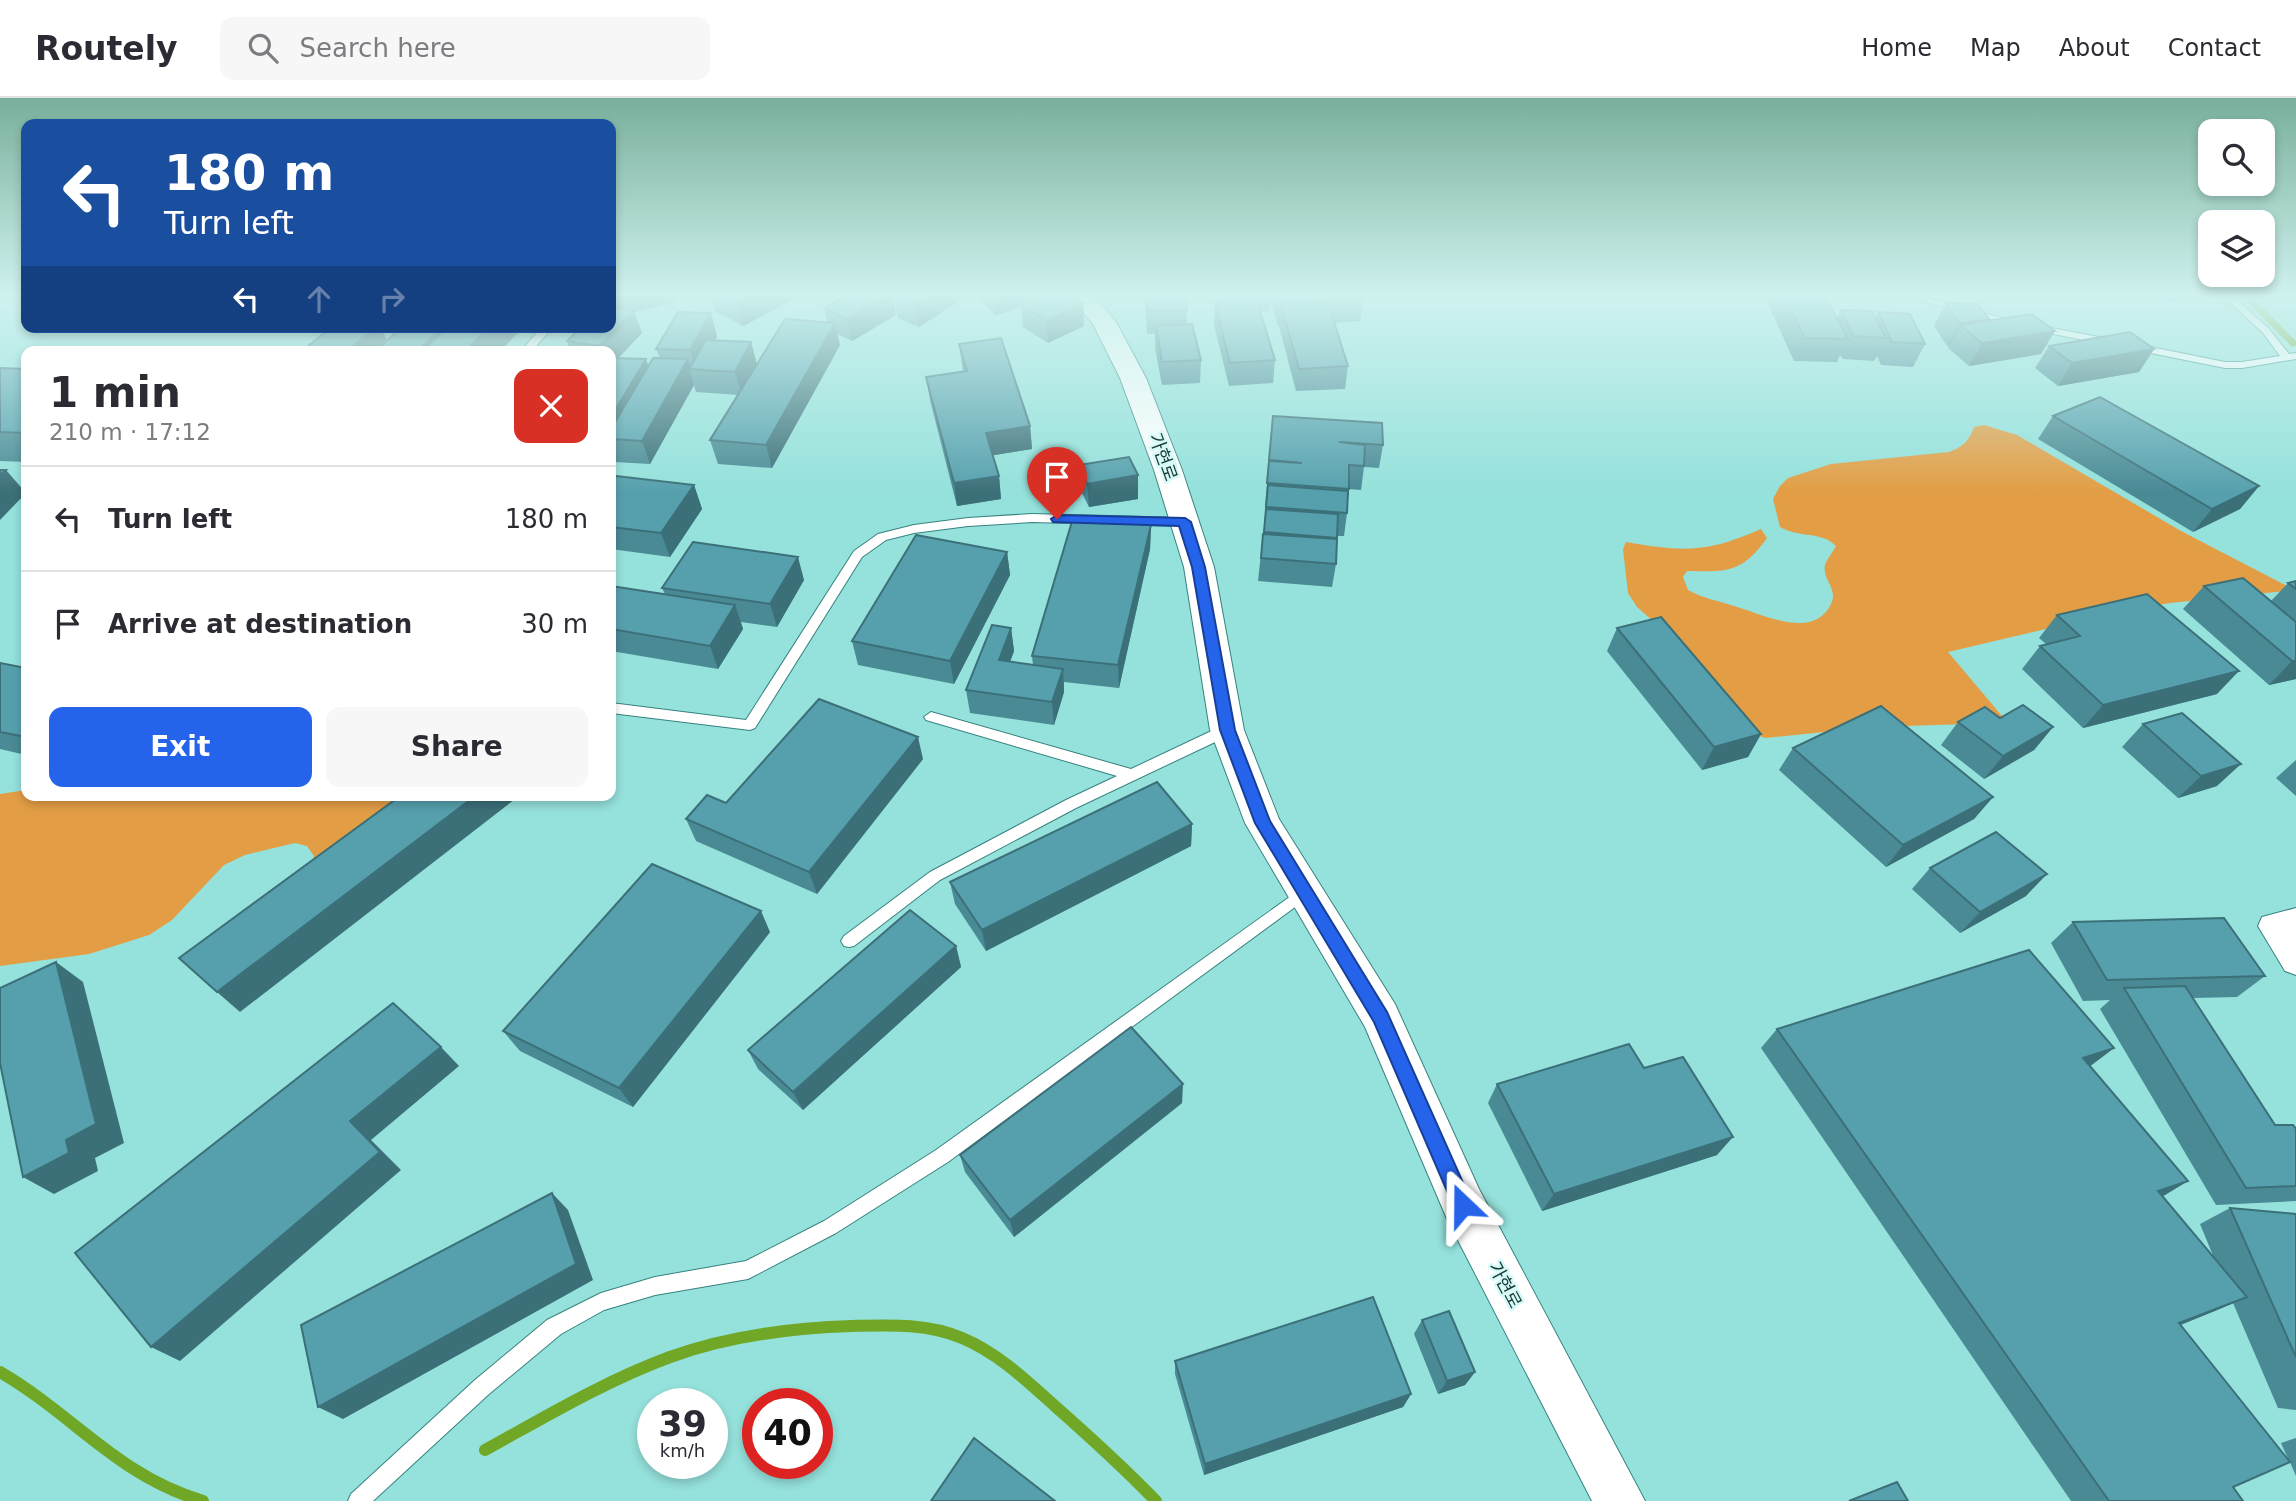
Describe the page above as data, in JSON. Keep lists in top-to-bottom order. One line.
{"streets":{"street":["가현로"]},"page":{"header":"Routely","search":"Search here","nav":["Home","Map","About","Contact"],"turn":["180 m","Turn left"],"heading":["1 min","210 m · 17:12"],"list":[{"name":"Turn left","value":"180 m"},{"name":"Arrive at destination","value":"30 m"}],"buttons":["Exit","Share"],"speed":"39 km/h","limit":"40"}}
